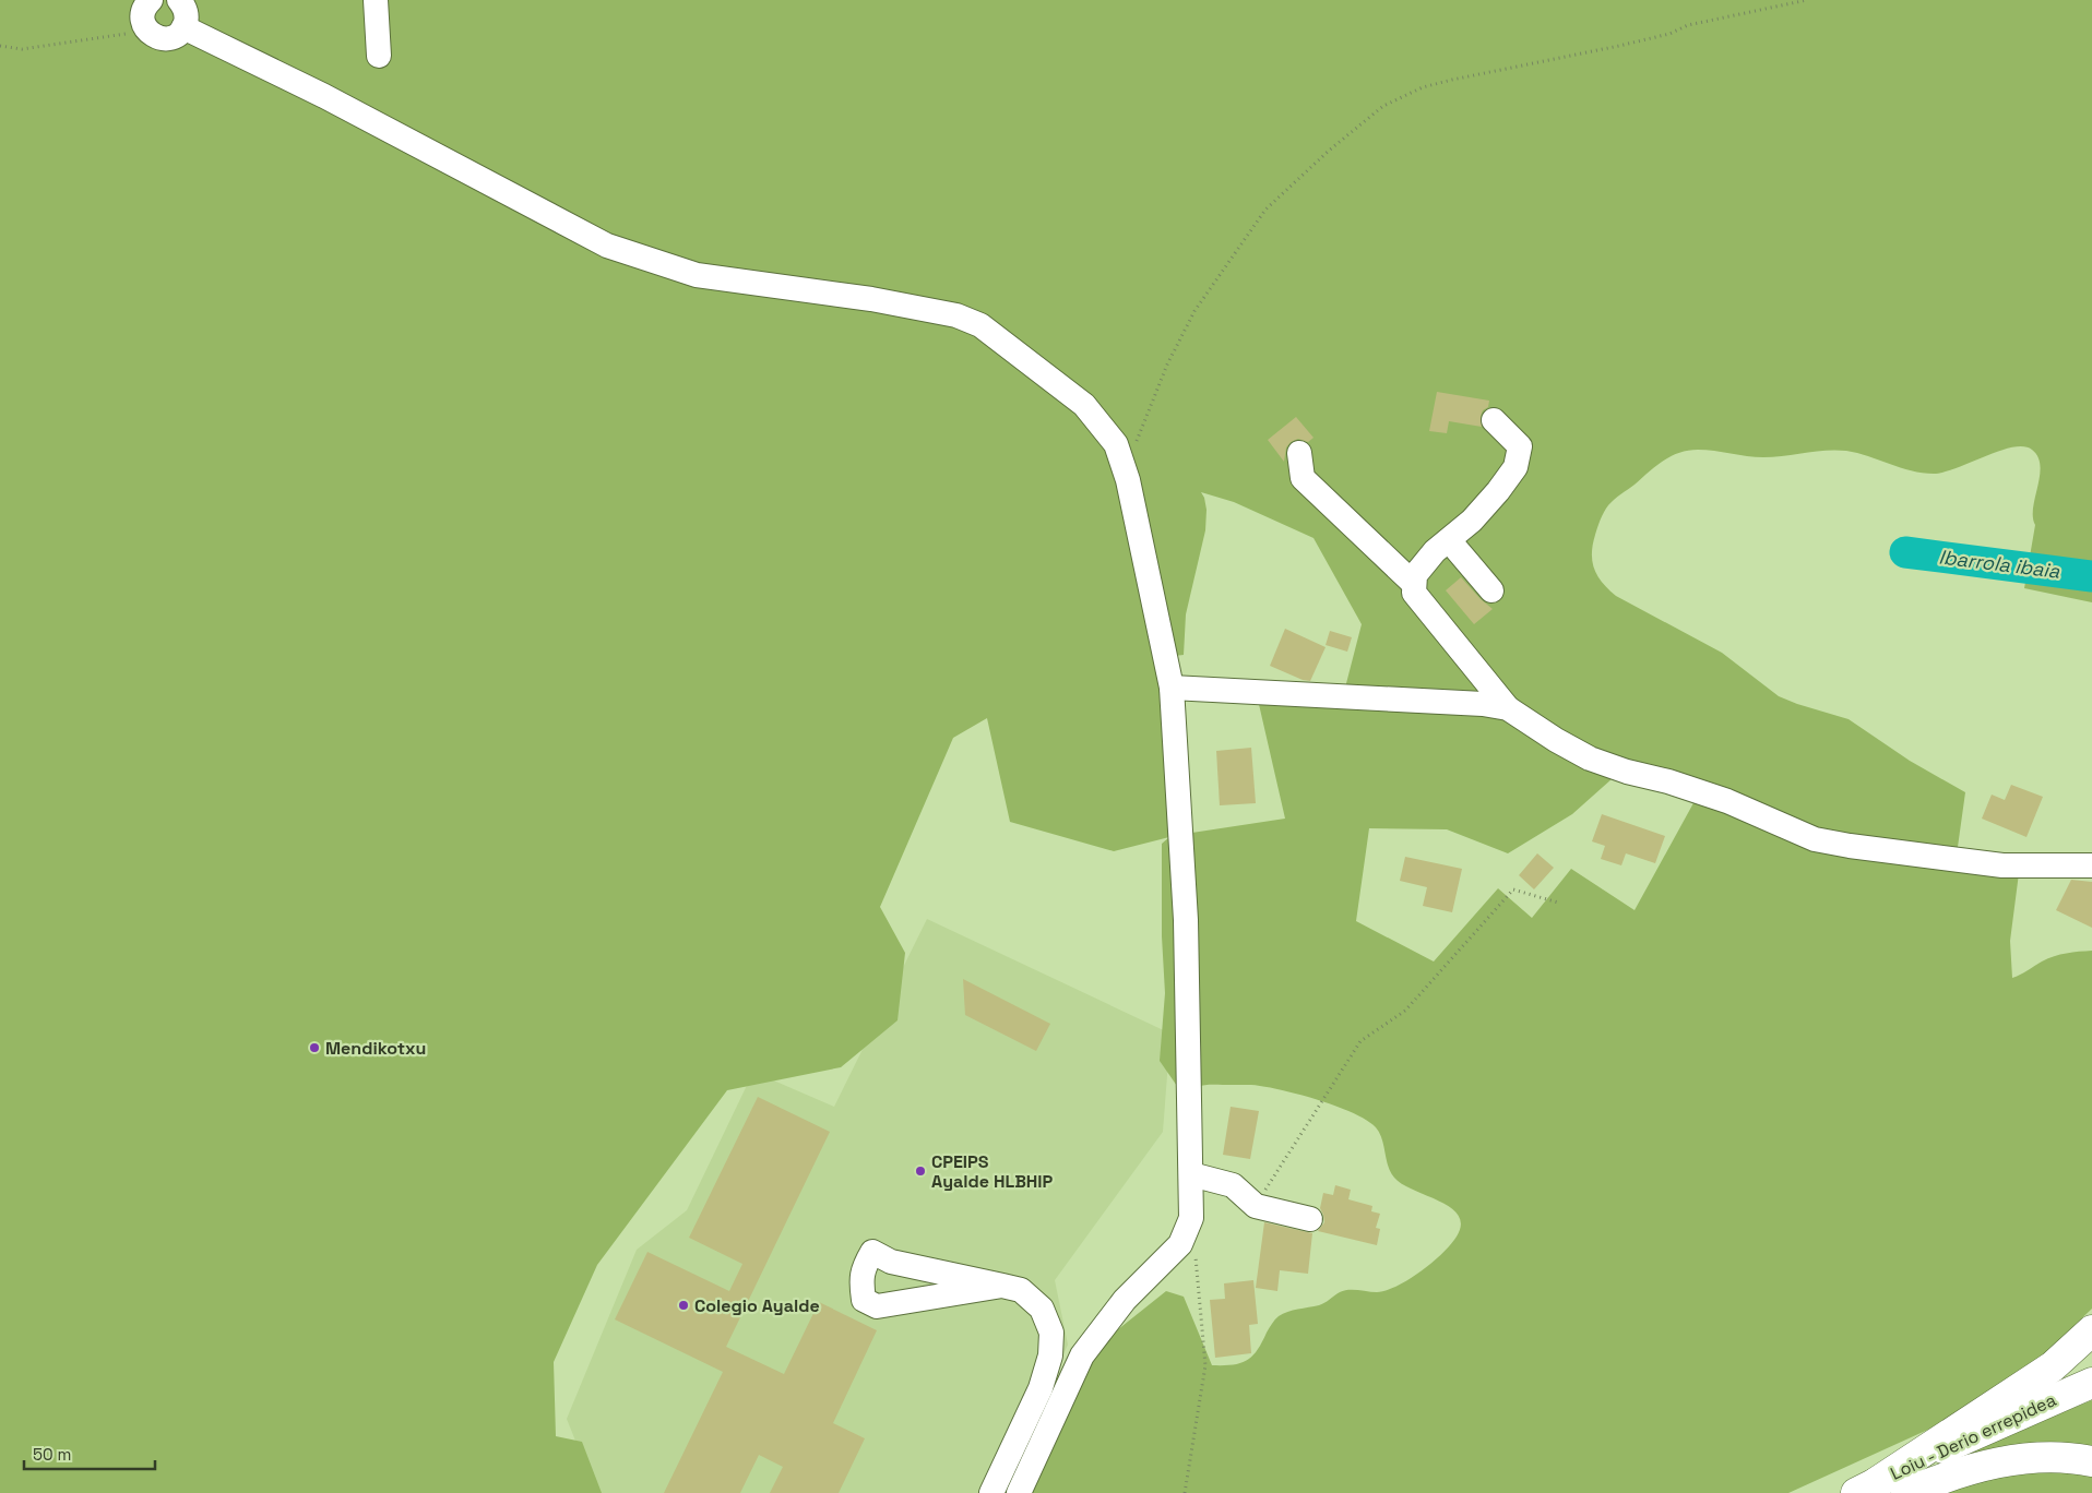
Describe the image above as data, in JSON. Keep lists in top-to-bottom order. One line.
{"streets":{"main road":["Loiu - Derio errepidea"]},"water":["Ibarrola ibaia"],"places":["Mendikotxu","CPEIPS Ayalde HLBHIP","Colegio Ayalde"],"scale_bar":"50 m"}
